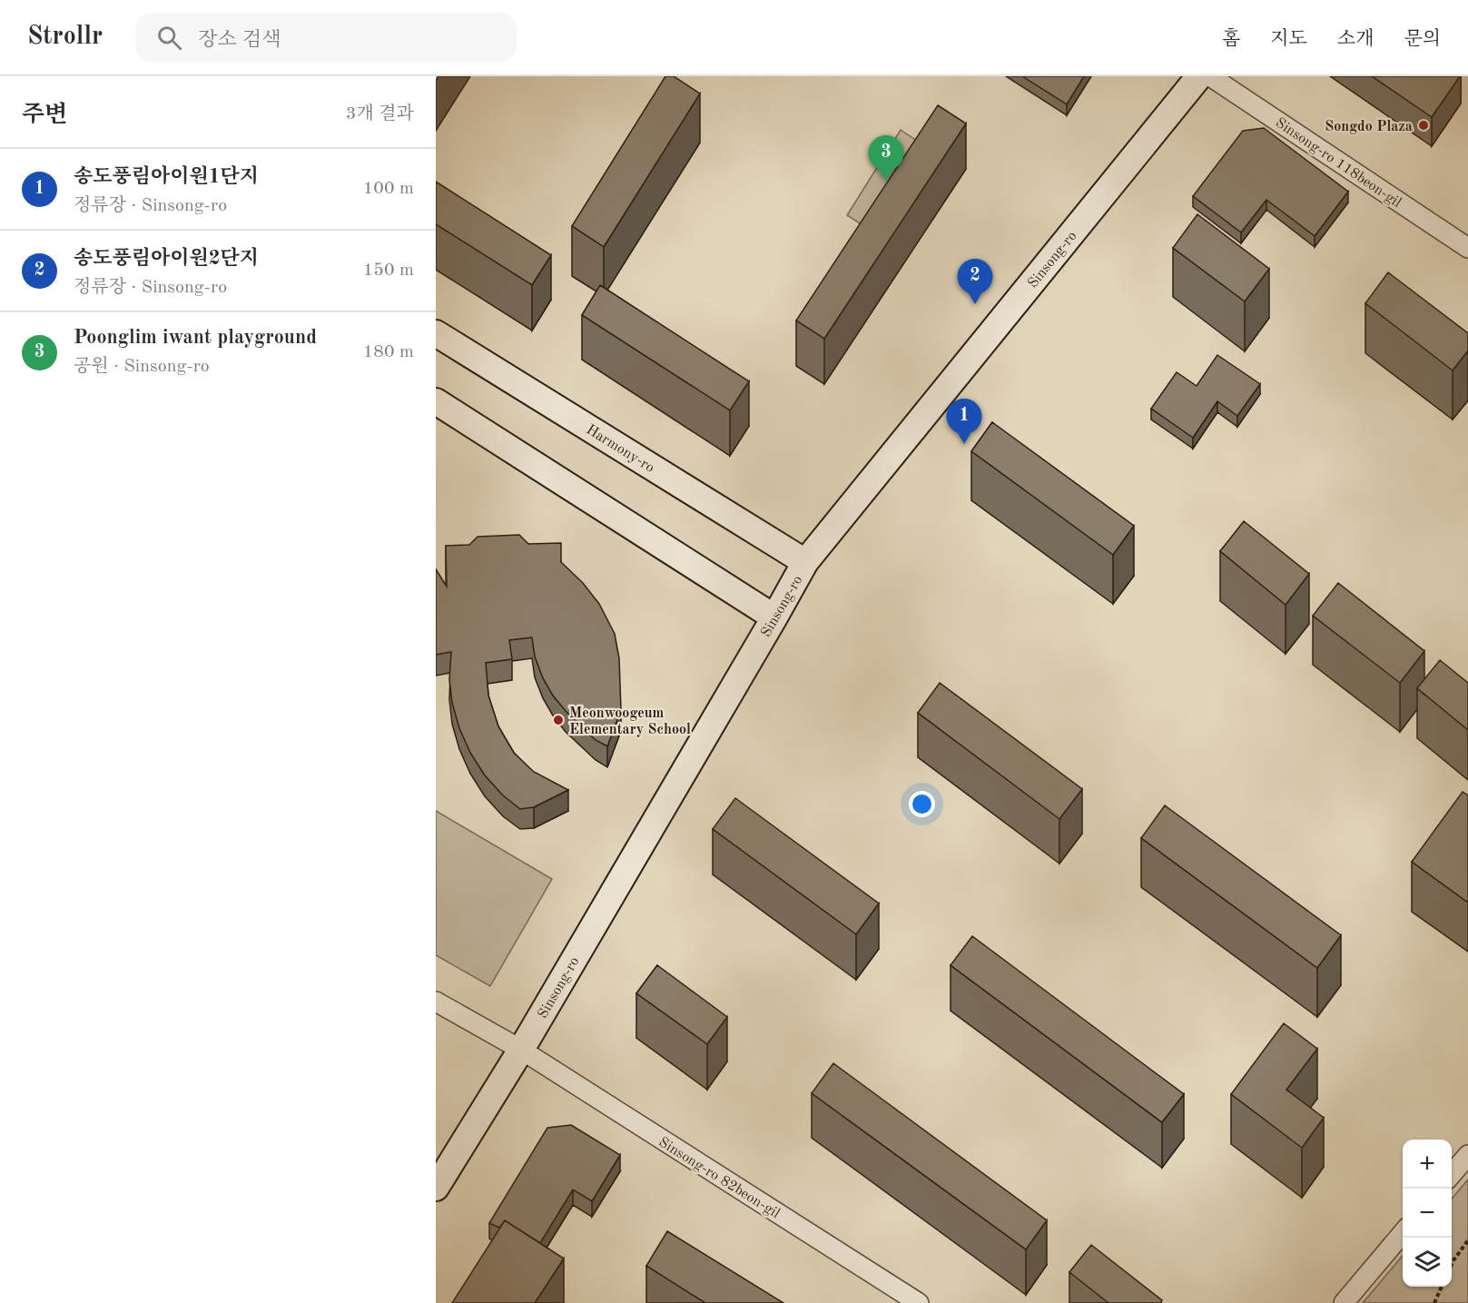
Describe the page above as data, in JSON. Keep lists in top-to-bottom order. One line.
{"streets":{"street":["Sinsong-ro 118beon-gil","Sinsong-ro","Harmony-ro","Sinsong-ro 82beon-gil"]},"crossings":[["Sinsong-ro","Harmony-ro"],["Sinsong-ro","Sinsong-ro 82beon-gil"]],"places":["Songdo Plaza","Meonwoogeum Elementary School"],"page":{"header":"Strollr","search":"장소 검색","nav":["홈","지도","소개","문의"],"heading":["주변","3개 결과"],"pins":["3","2","1"],"list":[{"mark":"1","name":"송도풍림아이원1단지","note":"정류장 · Sinsong-ro","value":"100 m"},{"mark":"2","name":"송도풍림아이원2단지","note":"정류장 · Sinsong-ro","value":"150 m"},{"mark":"3","name":"Poonglim iwant playground","note":"공원 · Sinsong-ro","value":"180 m"}],"map_buttons":["+","−"]}}
